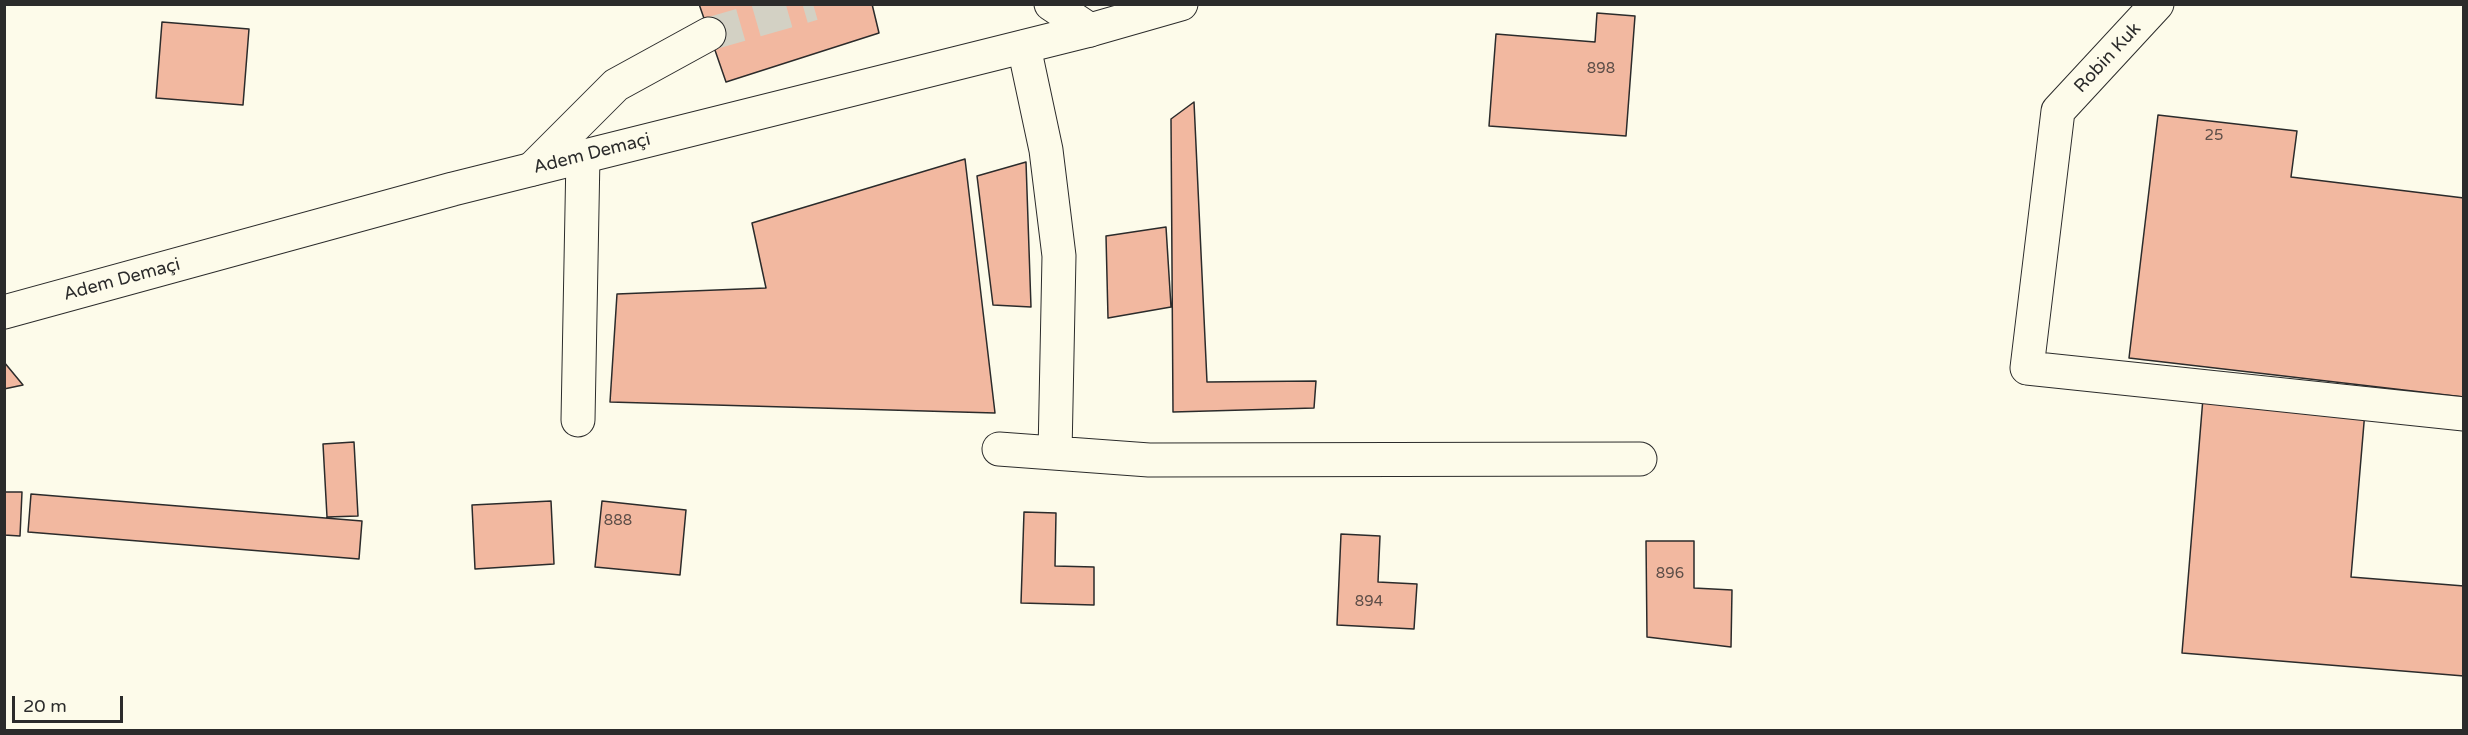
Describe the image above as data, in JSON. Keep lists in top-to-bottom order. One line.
{"streets":{"main road":["Robin Kuk","Adem Demaçi"]},"house_numbers":["898","25","888","896","894"],"scale_bar":"20 m"}
